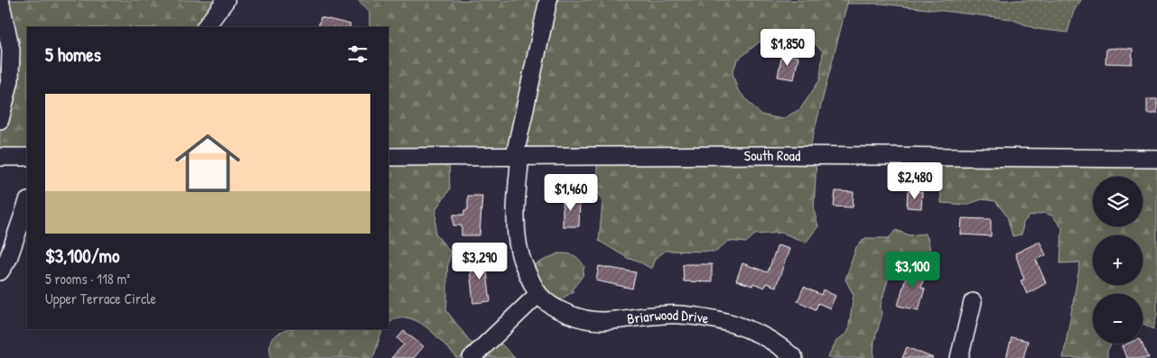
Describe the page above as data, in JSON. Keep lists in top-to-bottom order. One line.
{"streets":{"street":["South Road","Briarwood Drive"]},"page":{"heading":"5 homes","price":["$1,850","$2,480","$1,460","$3,290","$3,100"],"list":[{"name":"$3,100/mo","note":"5 rooms · 118 m² · Upper Terrace Circle"}],"map_buttons":["+","−"]}}
